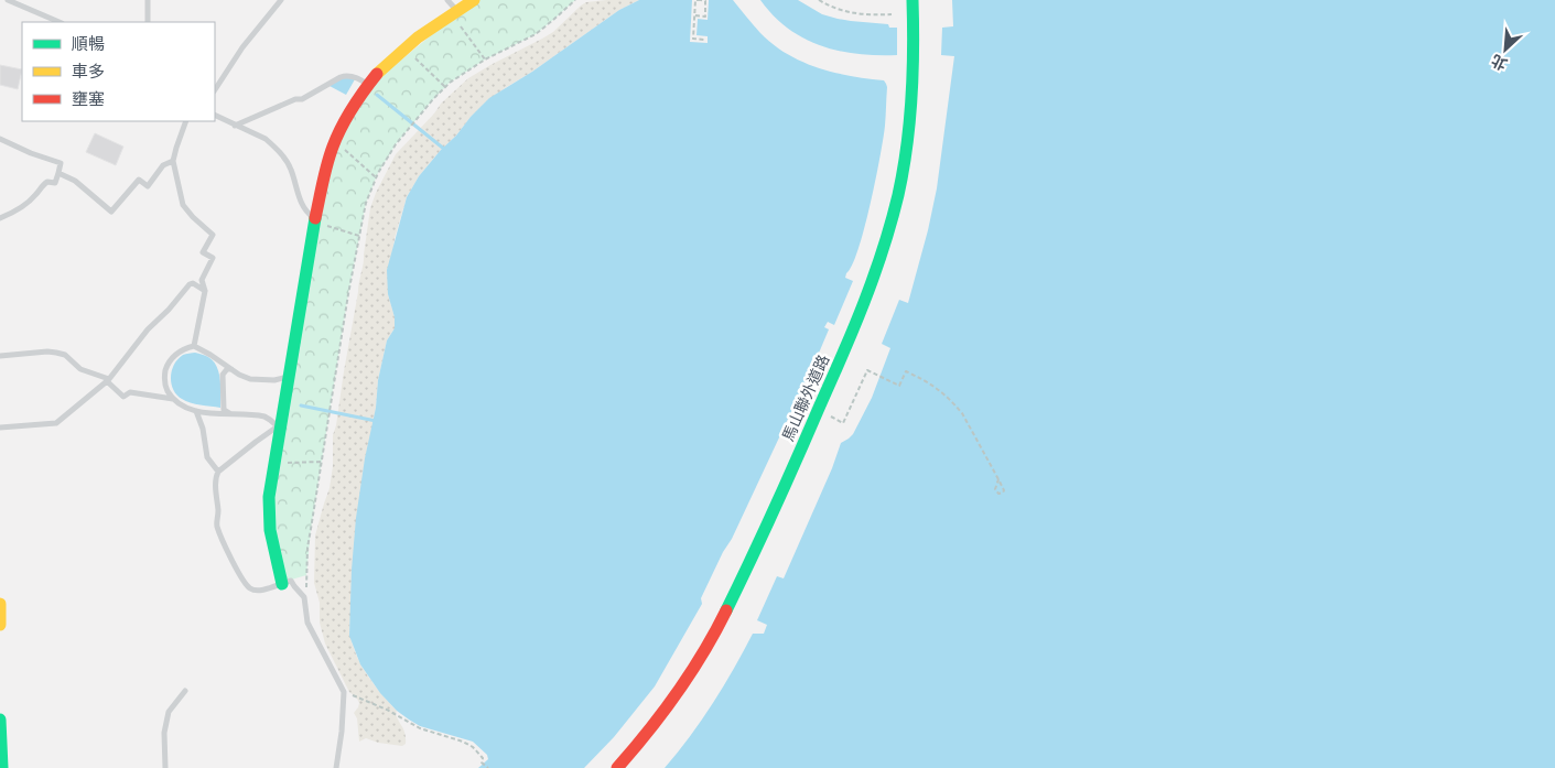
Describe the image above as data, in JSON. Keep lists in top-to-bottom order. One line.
{"streets":{"main road":["馬山聯外道路"]},"legend":["順暢","車多","壅塞"],"north":"bottom left"}
